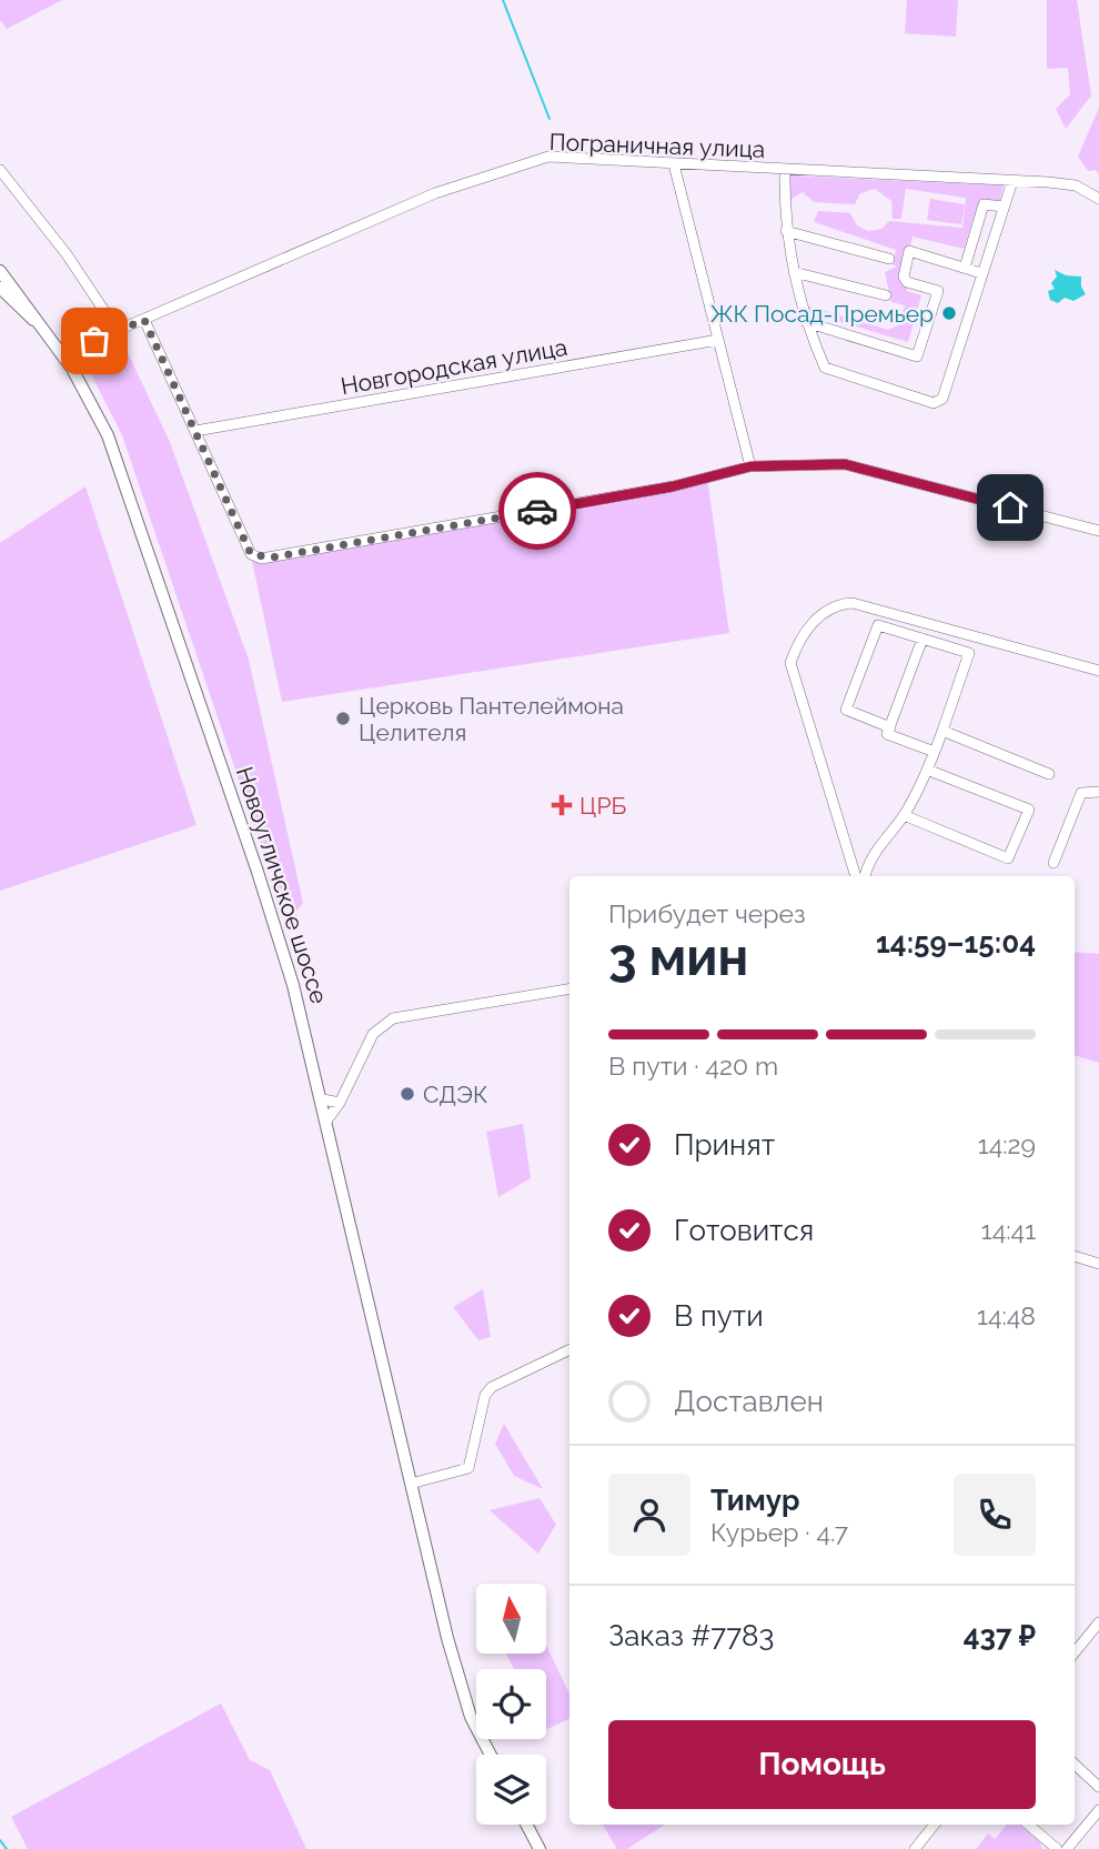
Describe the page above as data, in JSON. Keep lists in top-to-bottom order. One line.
{"streets":{"main road":["Новоугличское шоссе"],"street":["Пограничная улица","Новгородская улица"]},"crossings":[["Пограничная улица","Новоугличское шоссе"]],"places":{"other":["ЖК Посад-Премьер","Церковь Пантелеймона Целителя","СДЭК"],"health":["ЦРБ"]},"north":"top","page":{"heading":["3 мин","Прибудет через","14:59–15:04"],"panel":["Тимур","Курьер · 4.7","Заказ #7783","437 ₽"],"bar":"В пути · 420 m","list":[["Принят","14:29"],["Готовится","14:41"],["В пути","14:48"],"Доставлен"],"buttons":"Помощь"}}
